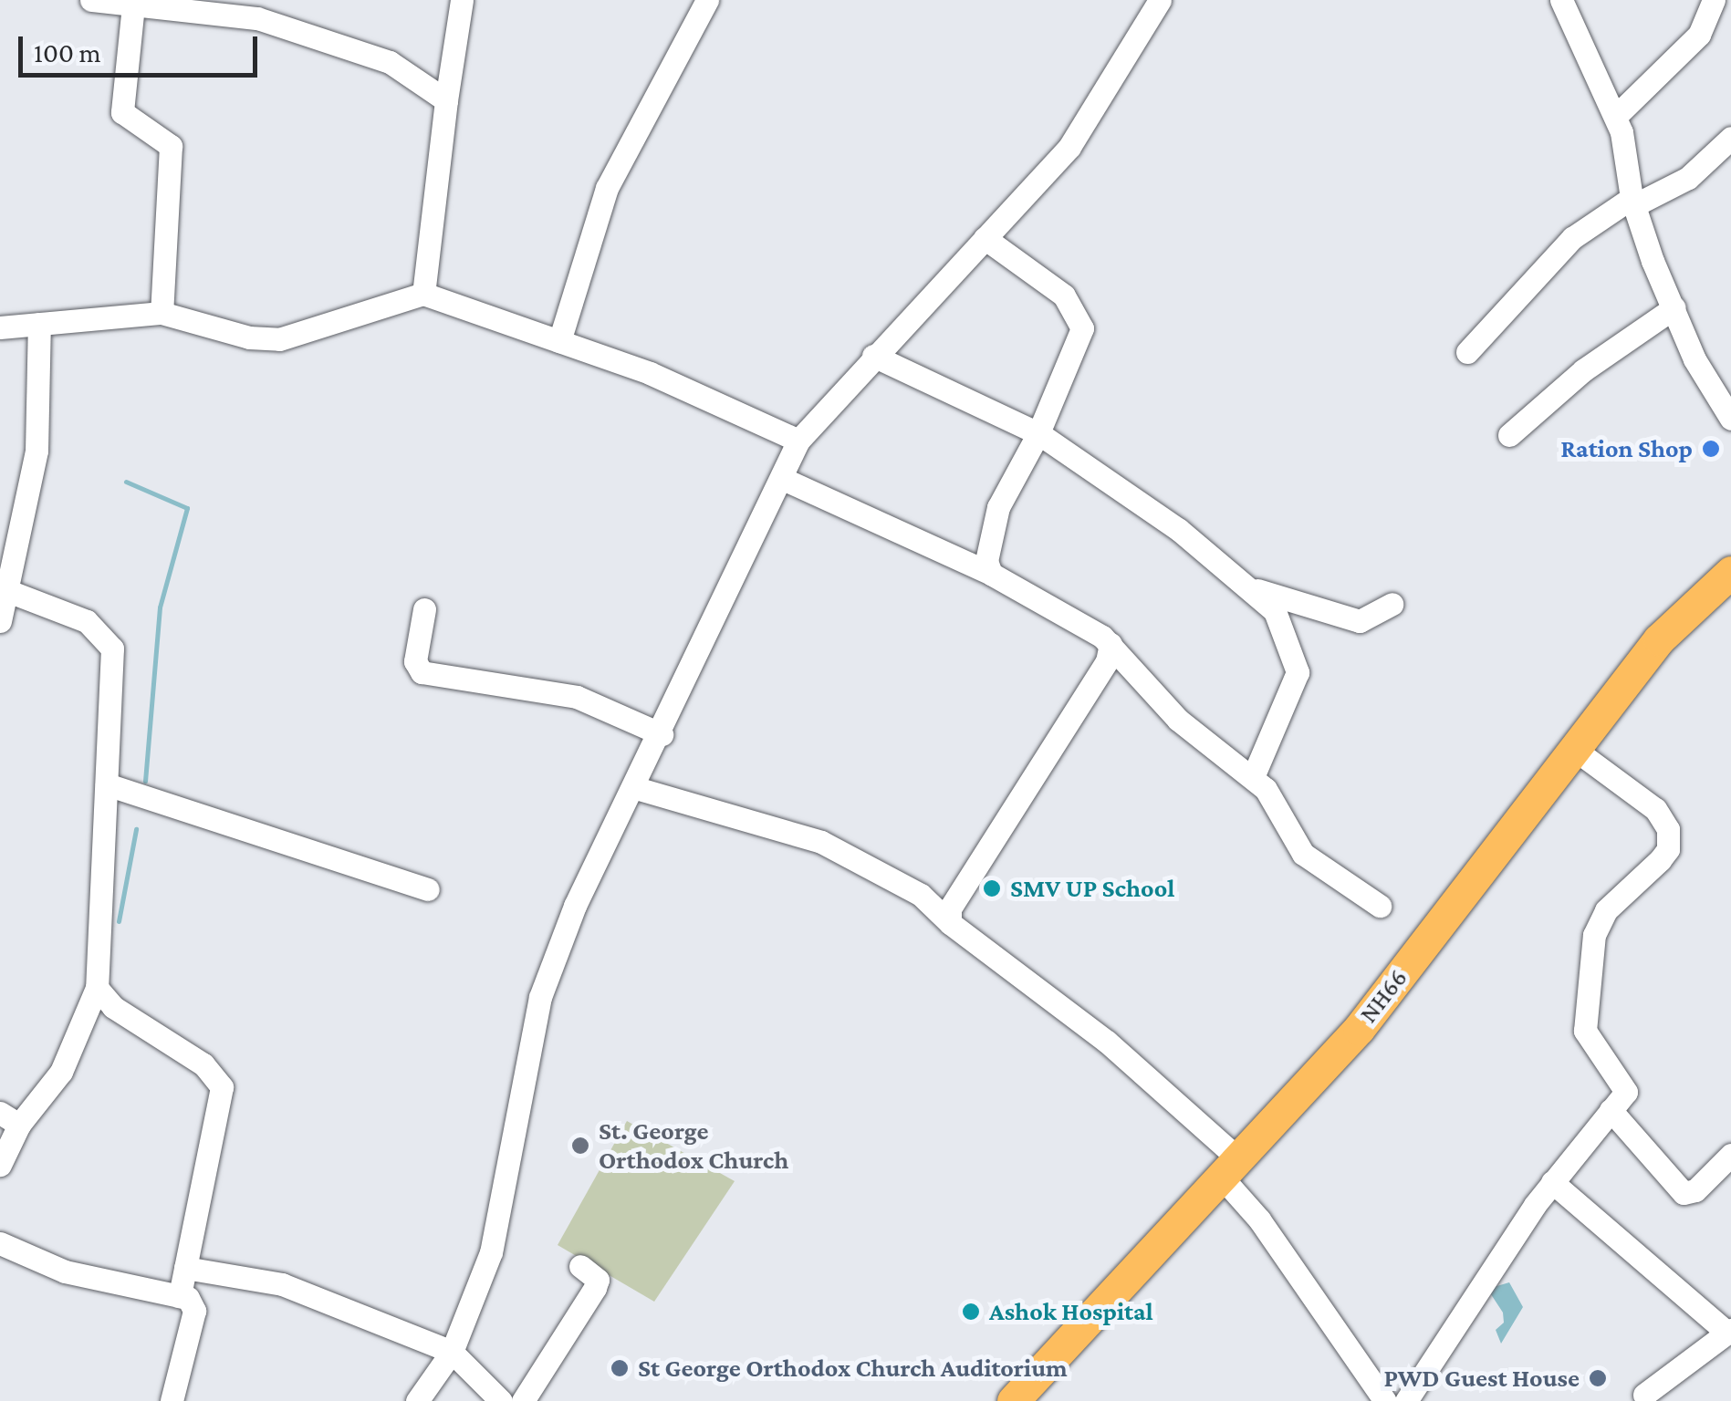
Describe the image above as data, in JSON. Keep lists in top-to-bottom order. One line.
{"streets":{"highway":["NH66"]},"places":["Ration Shop","SMV UP School","St. George Orthodox Church","Ashok Hospital","St George Orthodox Church Auditorium","PWD Guest House"],"scale_bar":"100 m"}
